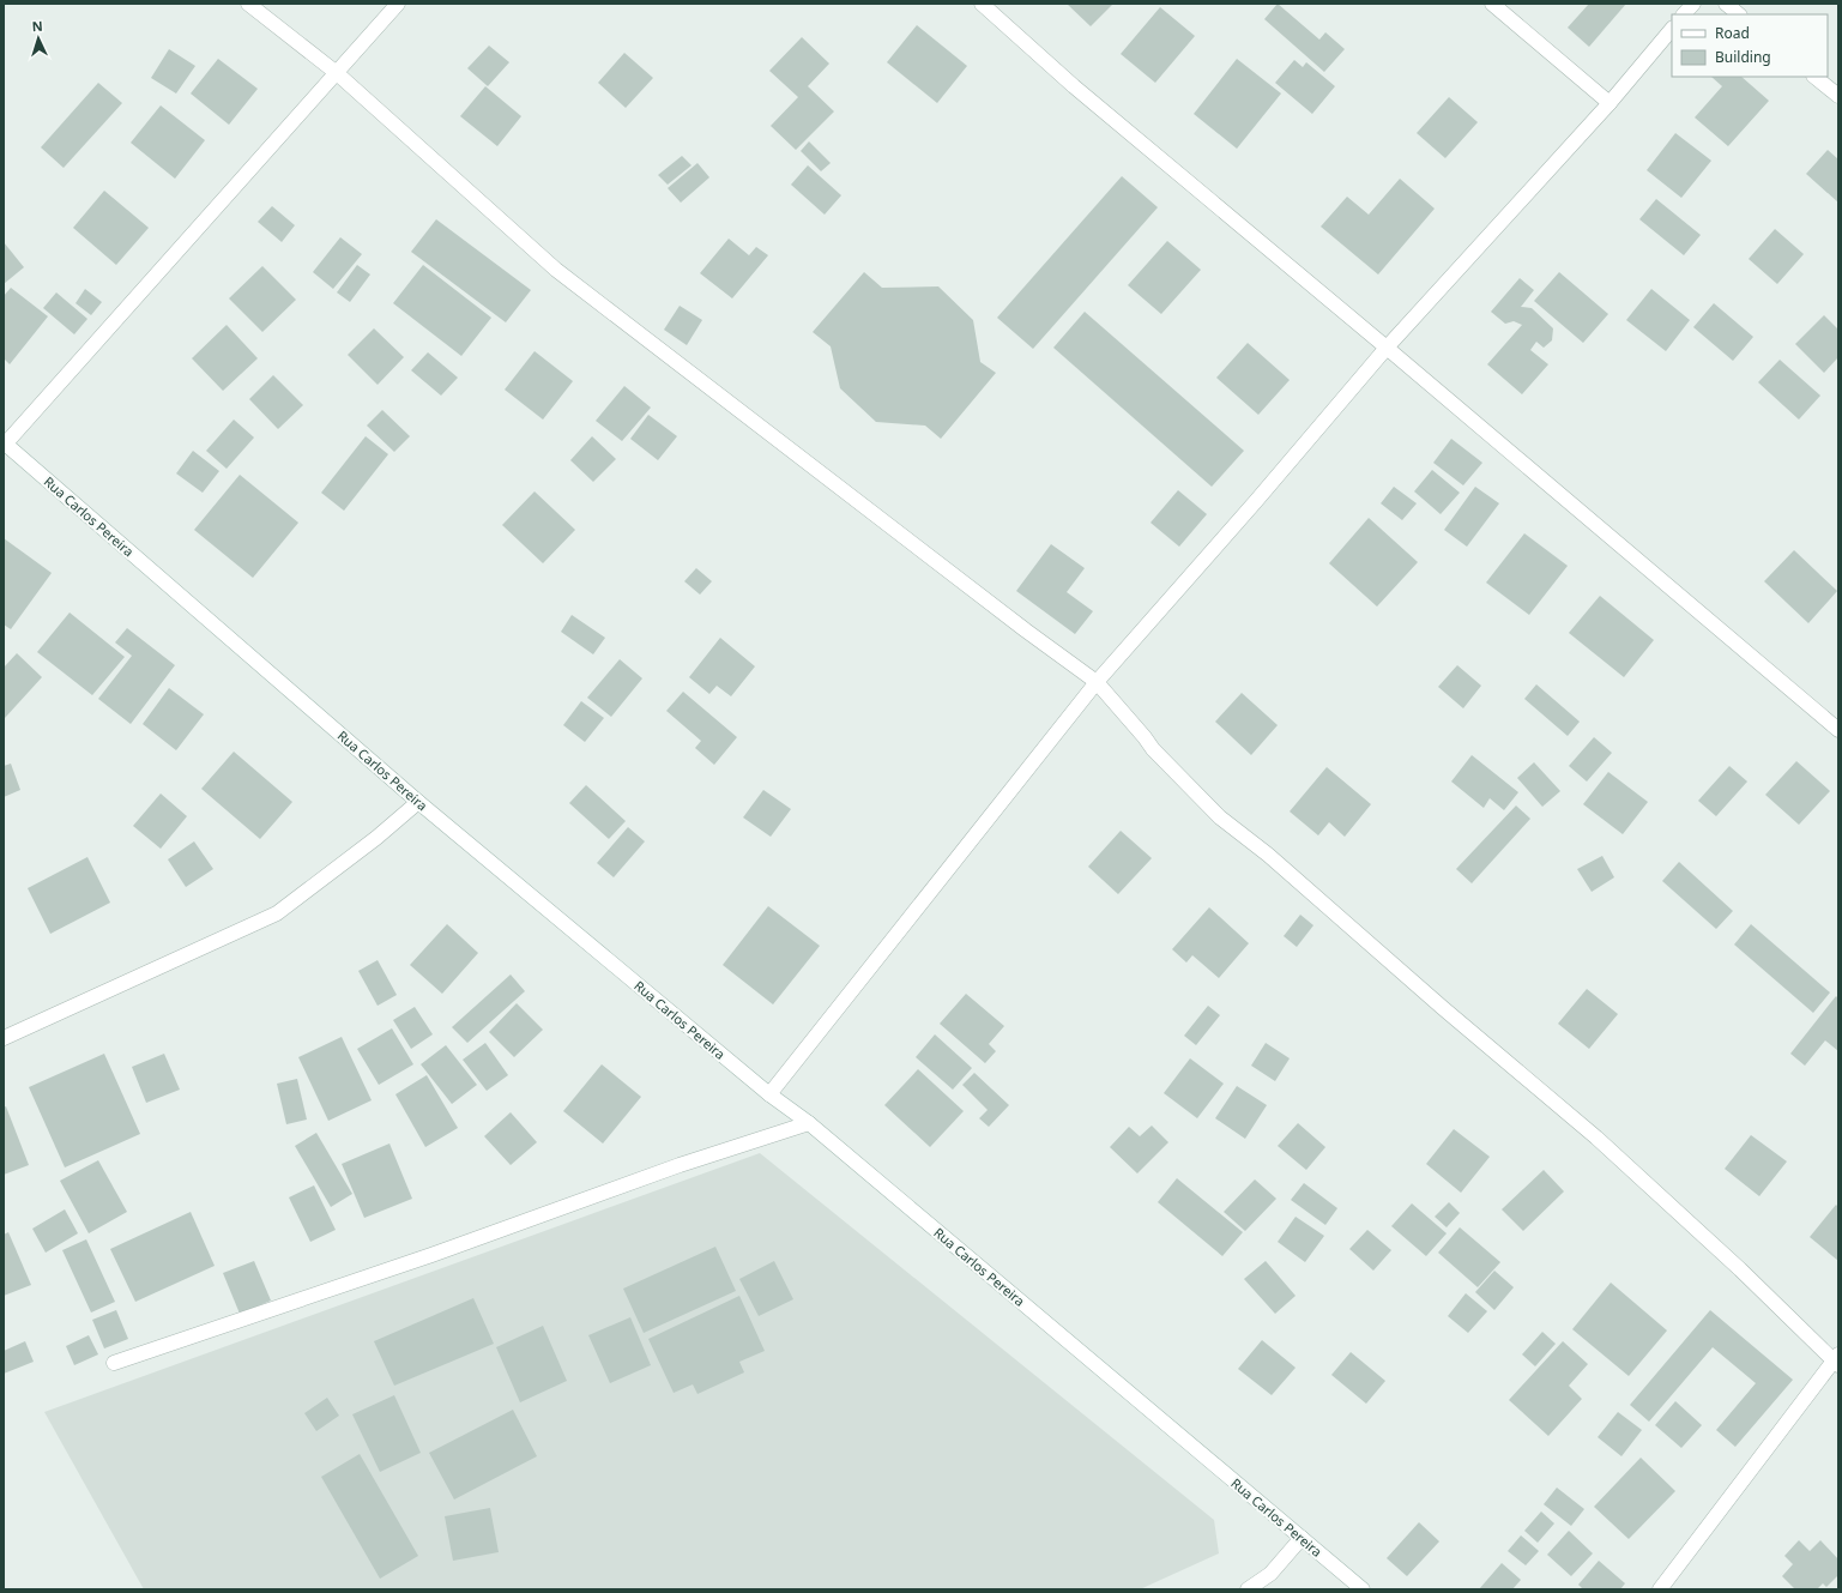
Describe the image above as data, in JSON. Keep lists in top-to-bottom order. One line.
{"streets":{"street":["Rua Carlos Pereira"]},"legend":["Road","Building"],"north":"top"}
